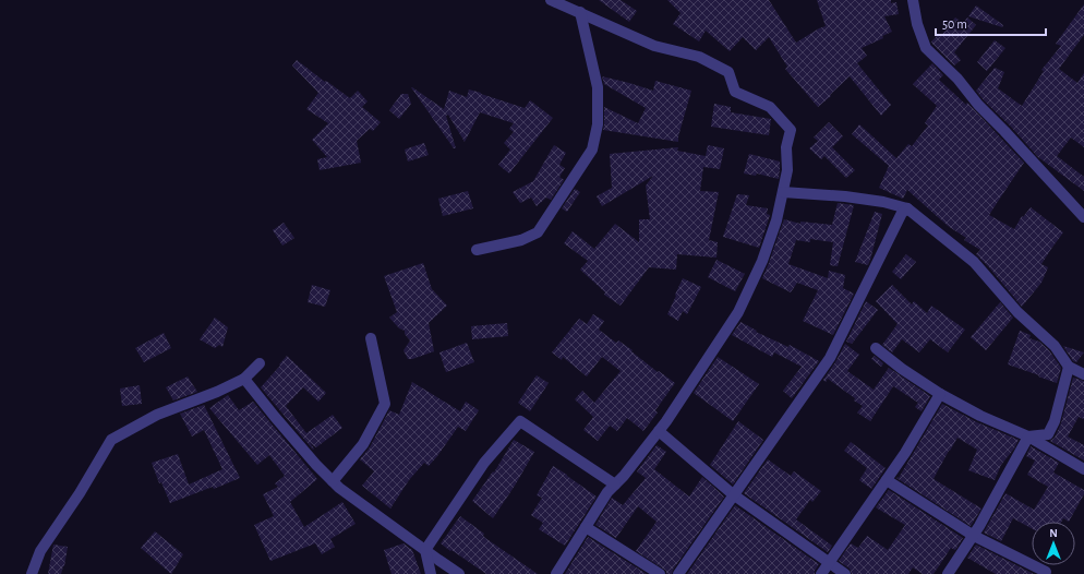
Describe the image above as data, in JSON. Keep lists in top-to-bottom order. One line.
{"scale_bar":"50 m","north":"top"}
